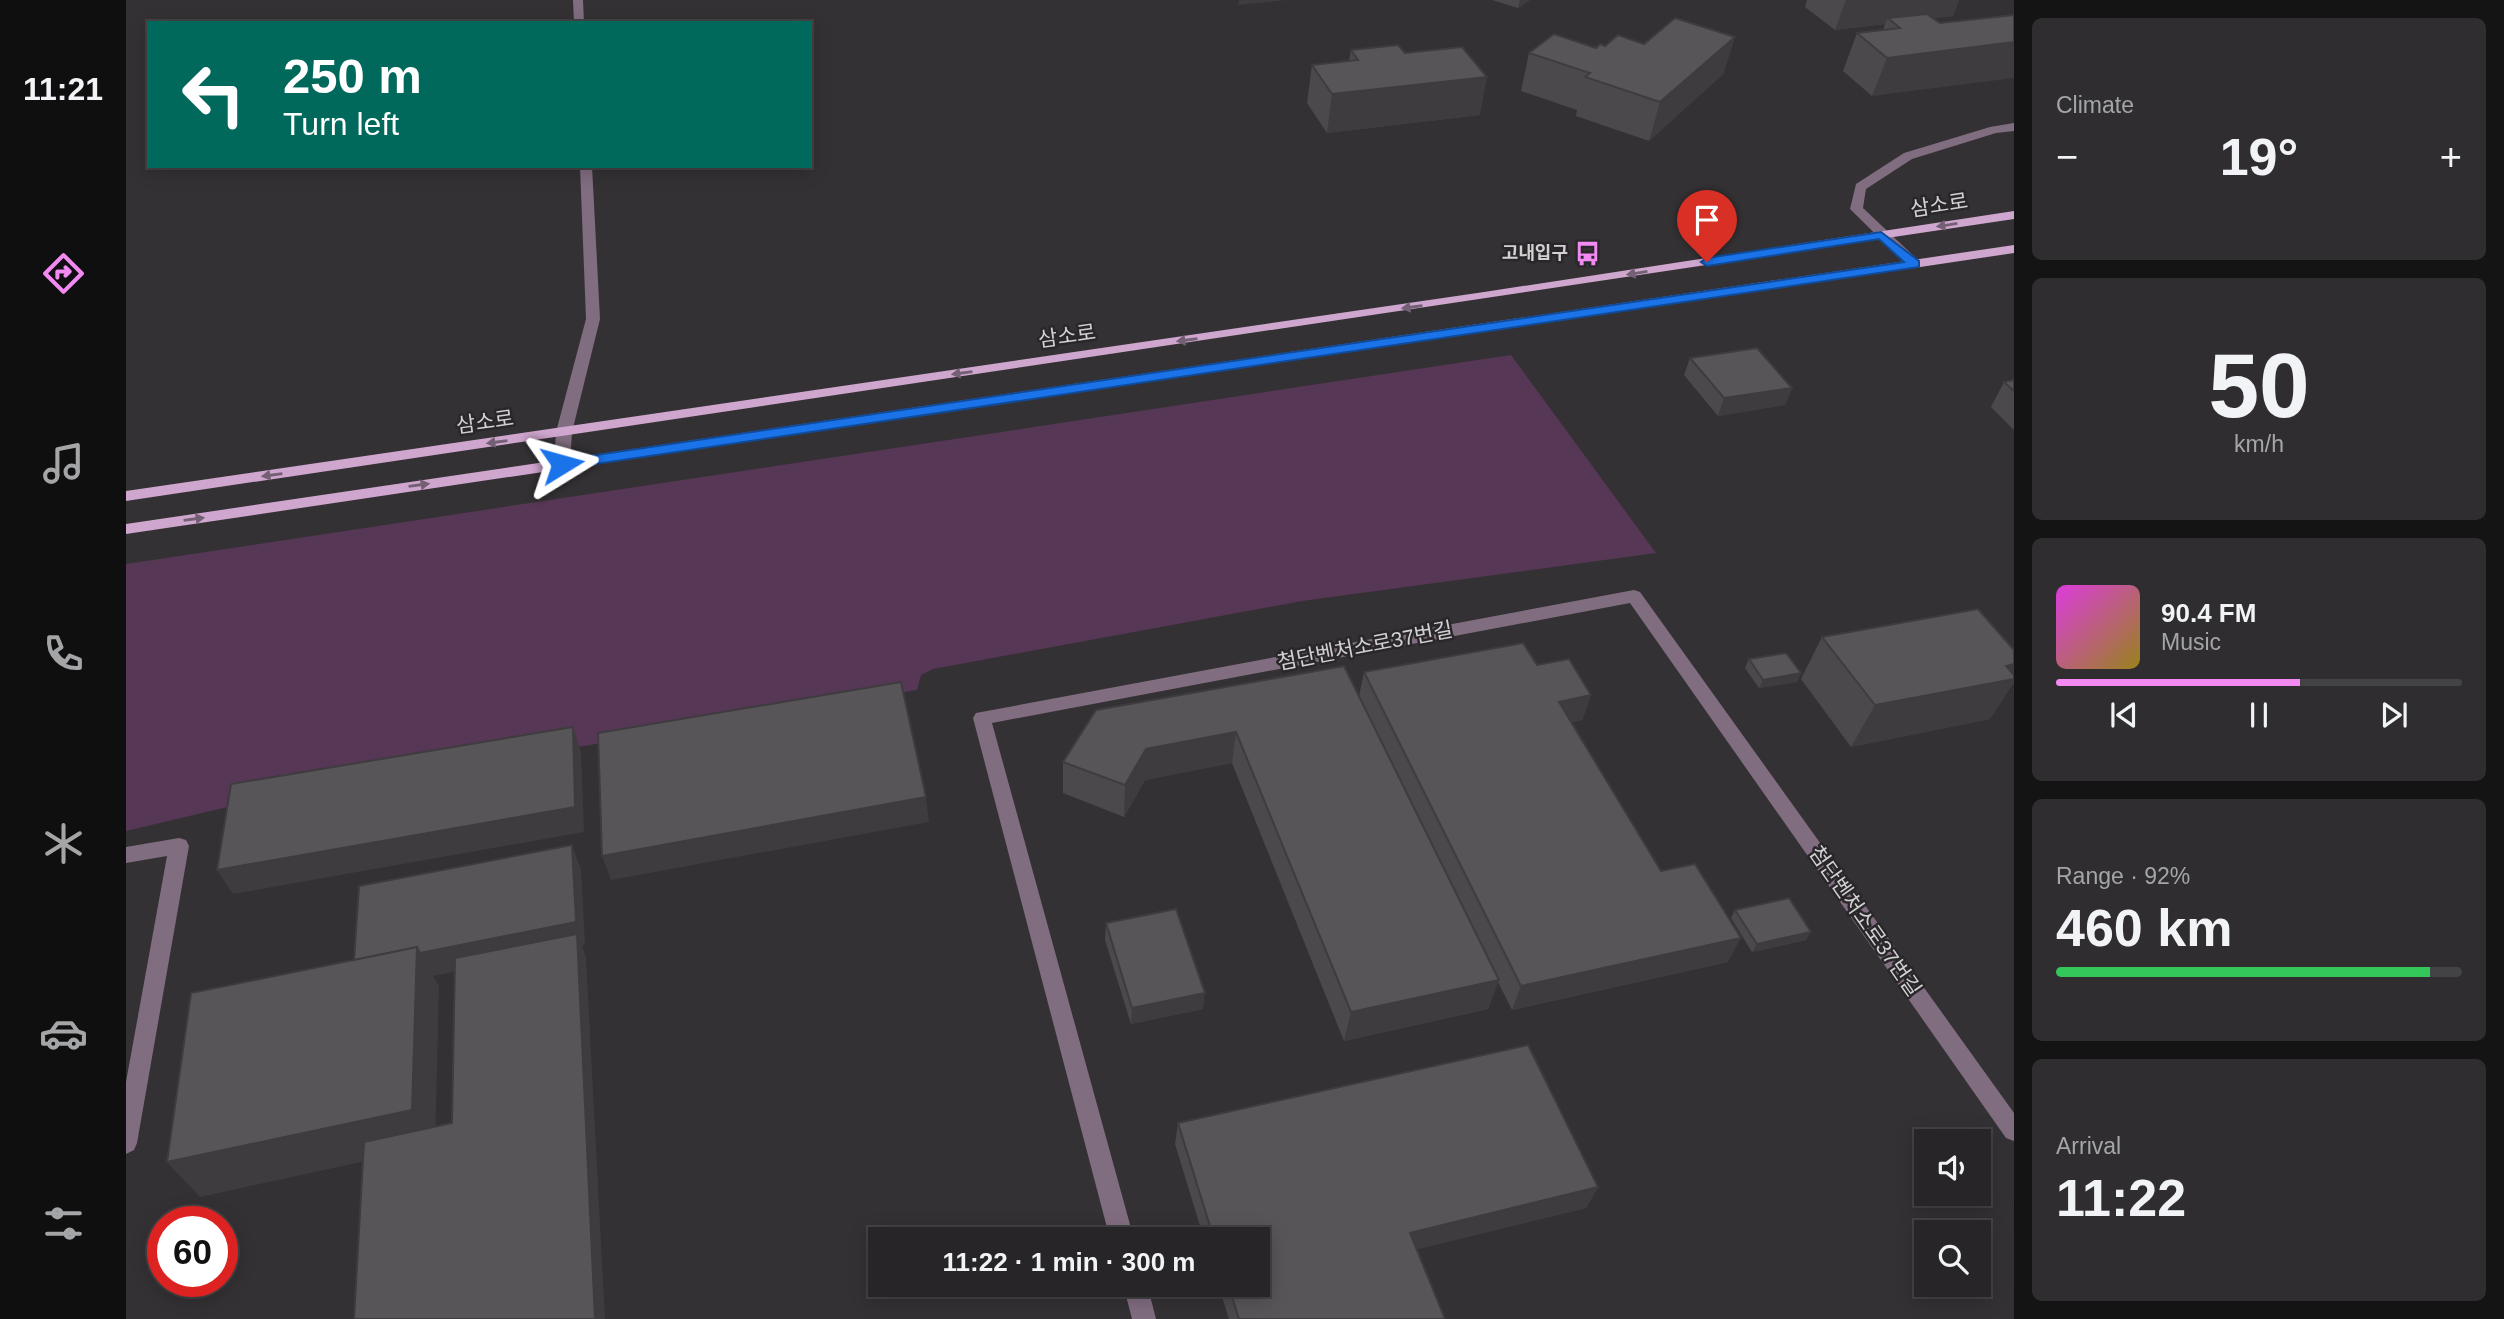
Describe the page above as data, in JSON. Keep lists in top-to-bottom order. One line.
{"streets":{"main road":["삼소로"],"street":["첨단벤처소로37번길"]},"places":{"bus stop":["고내입구"]},"page":{"tabs":"11:21","tile":["Climate",["50","km/h"],["Range · 92%","460 km"],["Arrival","11:22"]],"turn":["250 m","Turn left"],"heat":["−","19°","+"],"song":["90.4 FM","Music"],"limit":"60","trip":"11:22 · 1 min · 300 m"}}
